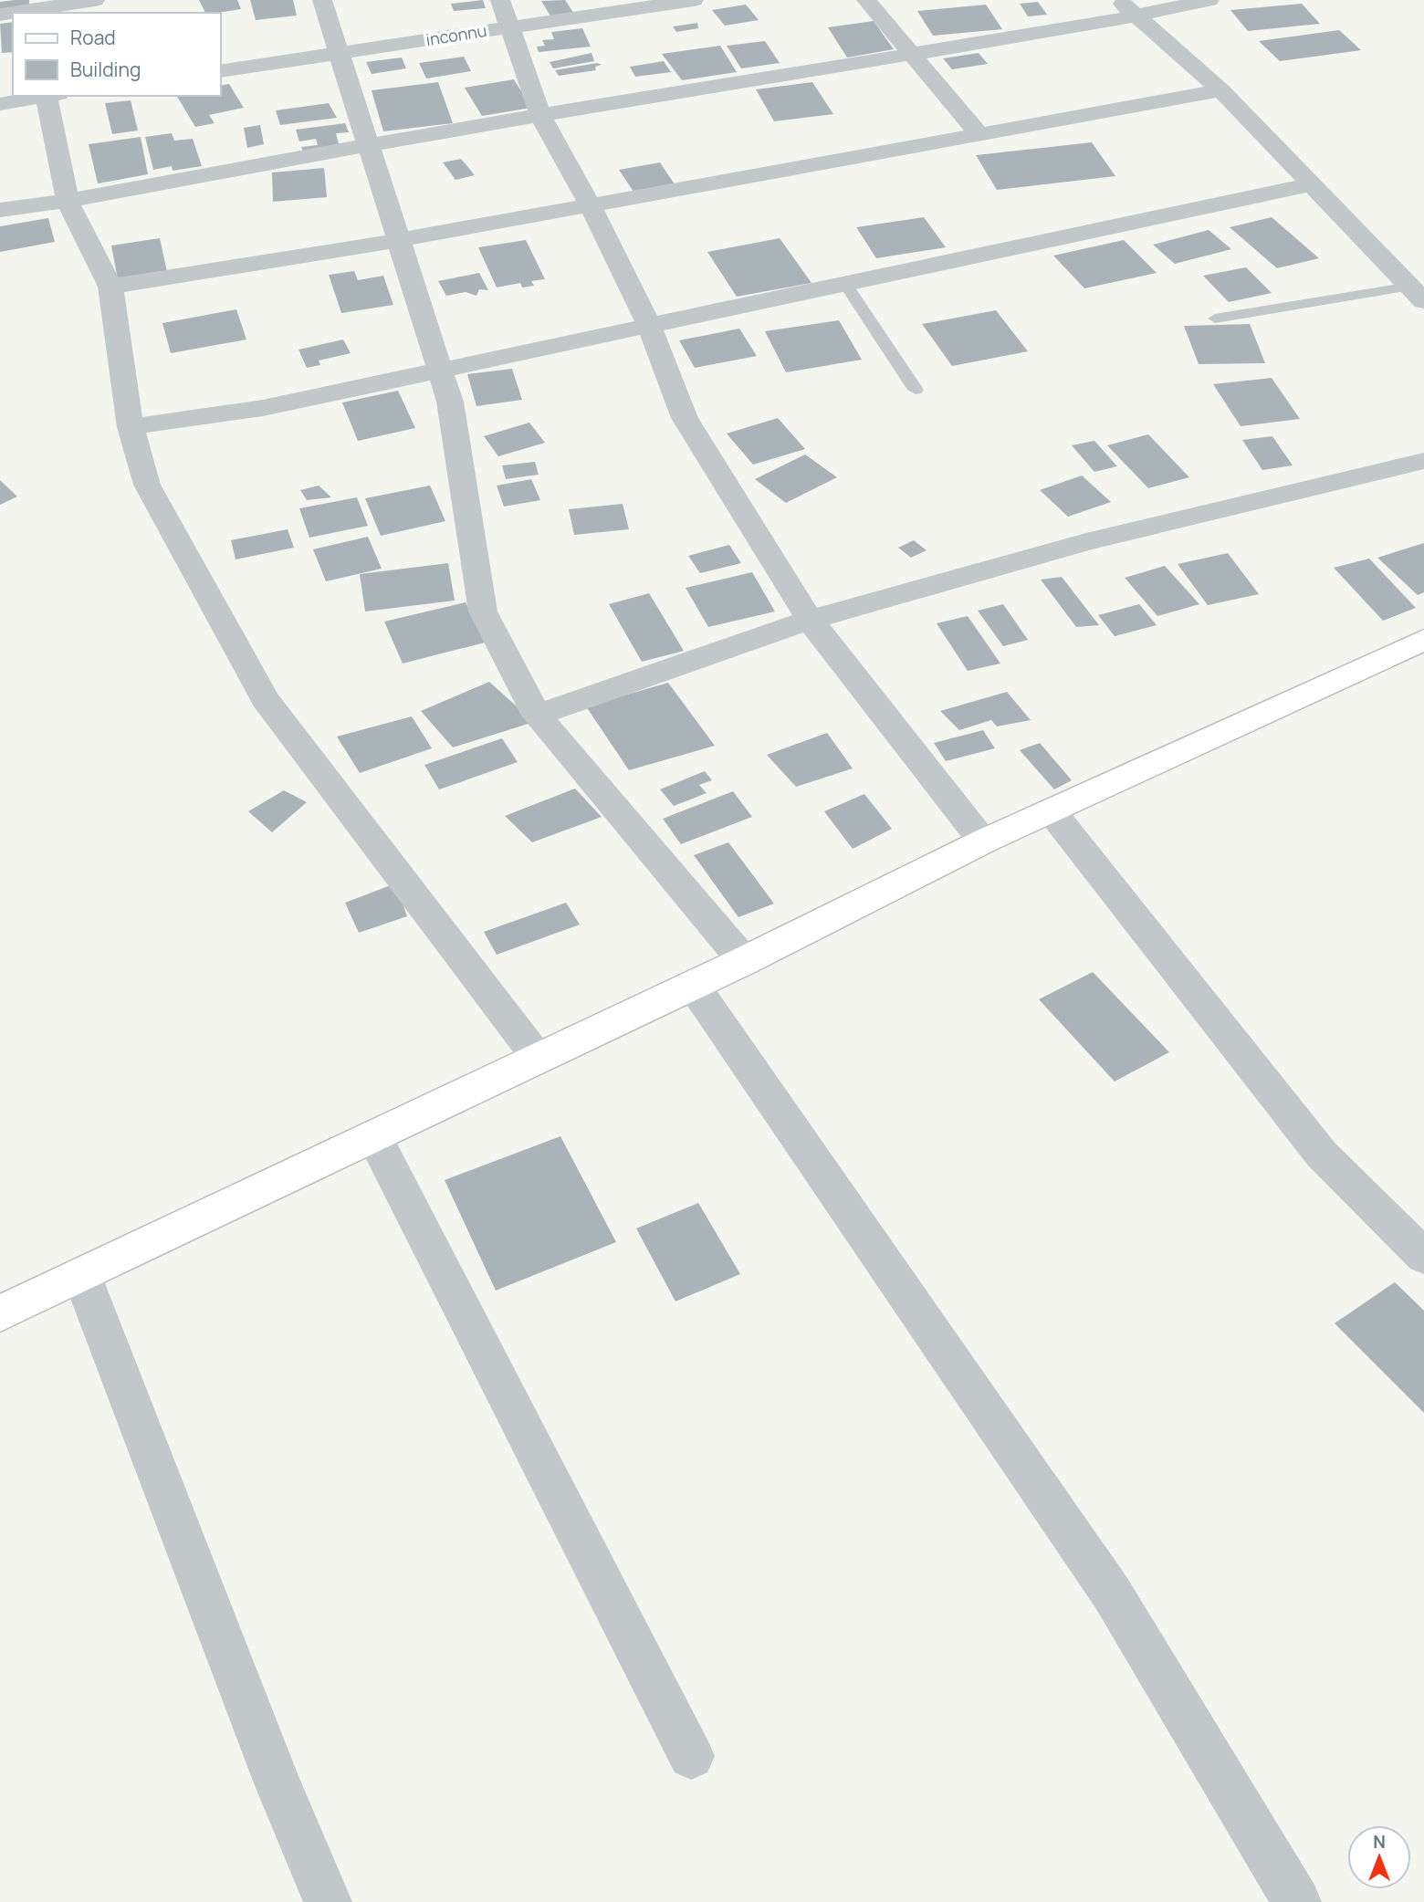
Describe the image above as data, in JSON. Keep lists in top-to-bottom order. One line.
{"streets":{"street":["inconnu"]},"legend":["Road","Building"],"north":"top"}
